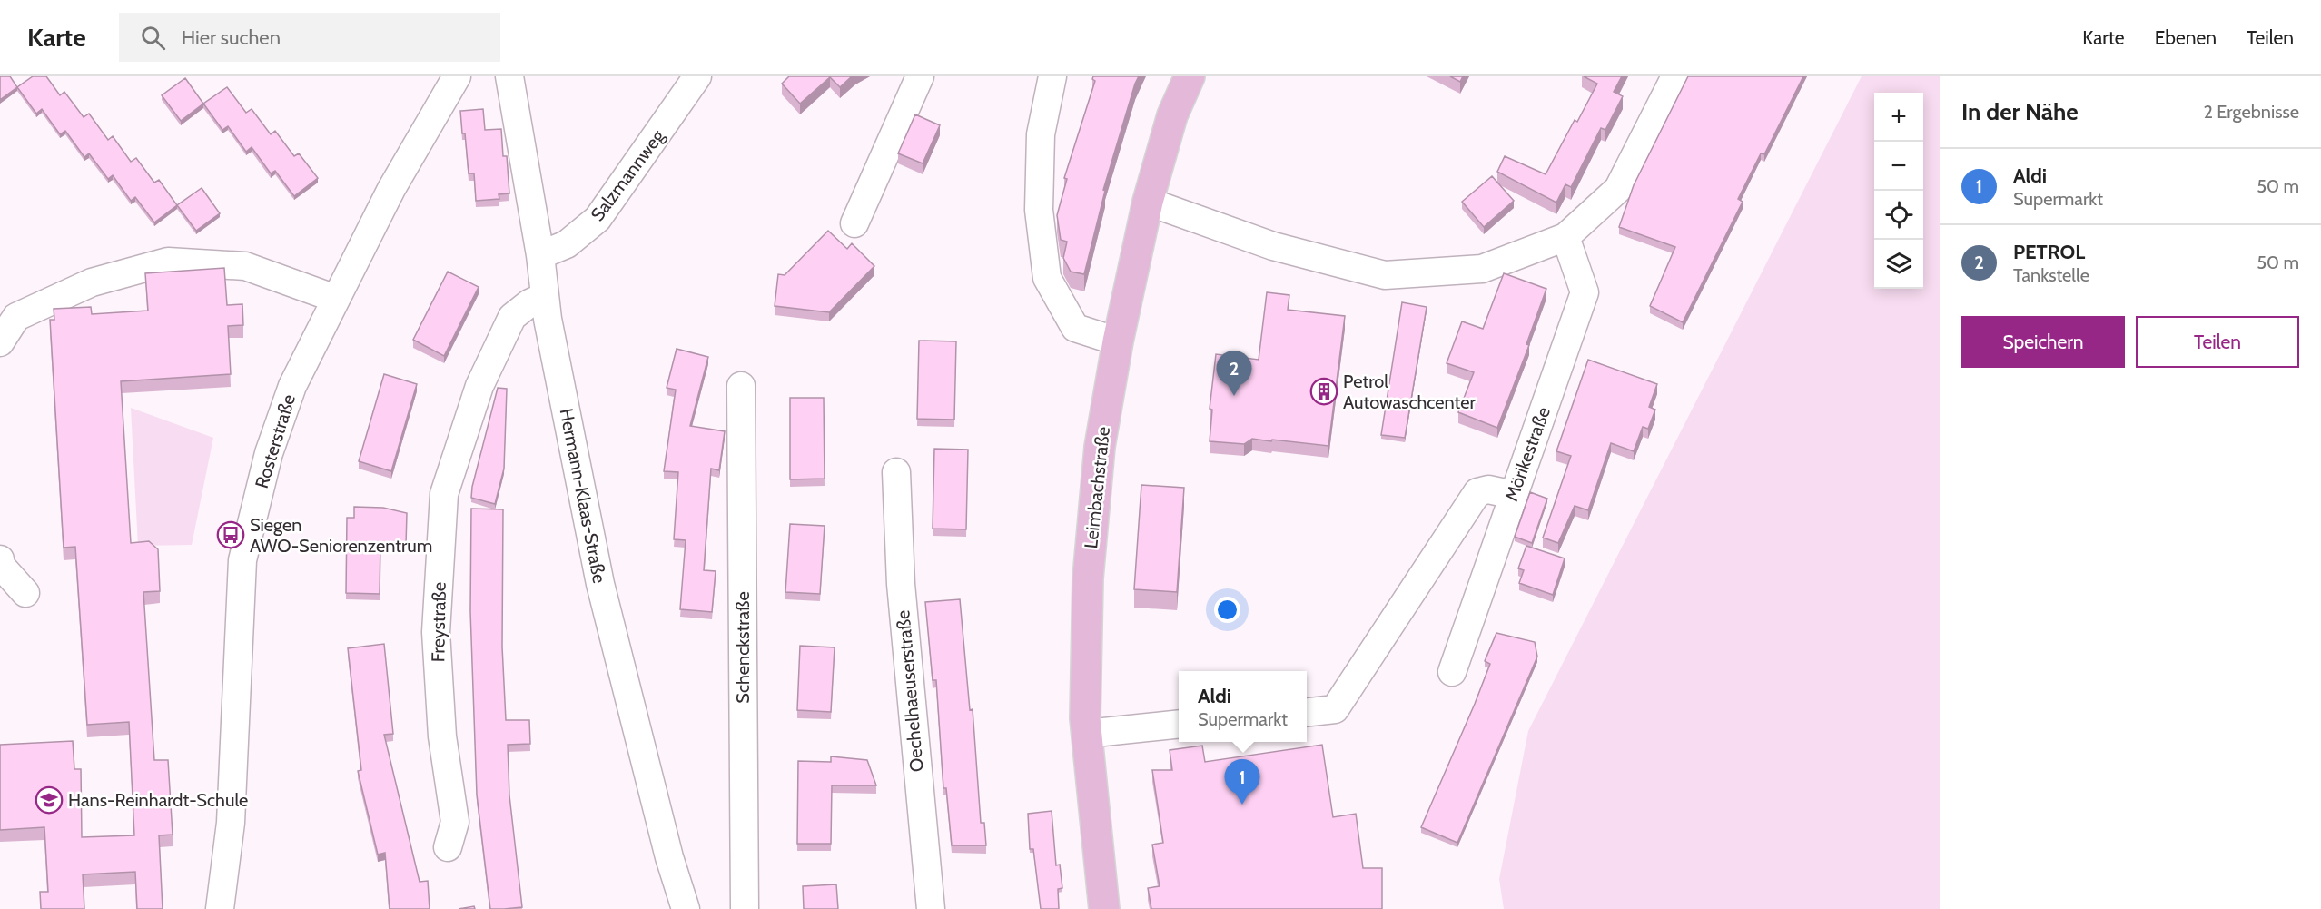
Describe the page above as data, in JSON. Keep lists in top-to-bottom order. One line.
{"streets":{"main road":["Leimbachstraße"],"street":["Salzmannweg","Rosterstraße","Mörikestraße","Hermann-Klaas-Straße","Freystraße","Schenckstraße","Oechelhaeuserstraße"]},"crossings":[["Salzmannweg","Hermann-Klaas-Straße"],["Hermann-Klaas-Straße","Freystraße"]],"places":{"building":["Petrol Autowaschcenter"],"bus stop":["Siegen AWO-Seniorenzentrum"],"school or university":["Hans-Reinhardt-Schule"]},"page":{"header":"Karte","search":"Hier suchen","nav":["Karte","Ebenen","Teilen"],"heading":["In der Nähe","2 Ergebnisse"],"map_buttons":["+","−"],"list":[{"mark":"1","name":"Aldi","note":"Supermarkt","value":"50 m"},{"mark":"2","name":"PETROL","note":"Tankstelle","value":"50 m"}],"buttons":["Speichern","Teilen"],"pins":["2","1"],"popup":["Aldi","Supermarkt"]}}
